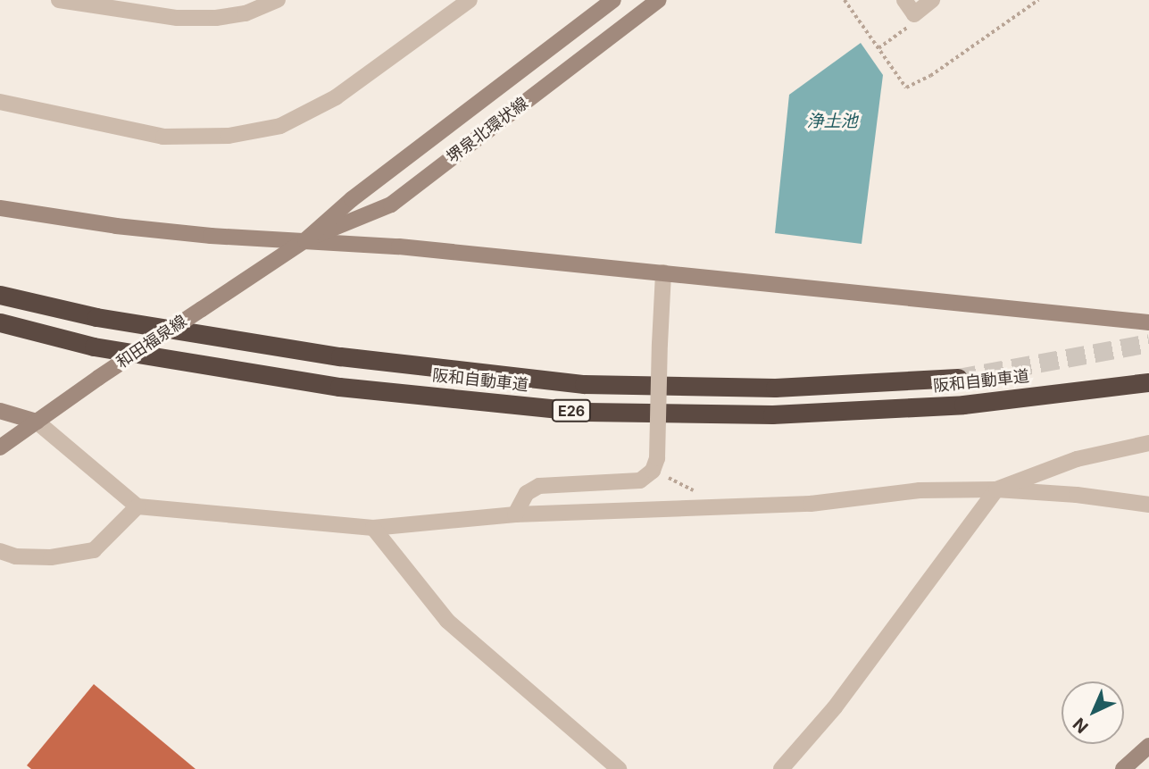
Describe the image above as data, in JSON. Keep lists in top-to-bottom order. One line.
{"streets":{"highway":["阪和自動車道","E26"],"main road":["堺泉北環状線","和田福泉線"]},"crossings":[["堺泉北環状線","和田福泉線"]],"water":["浄土池"],"north":"bottom left"}
